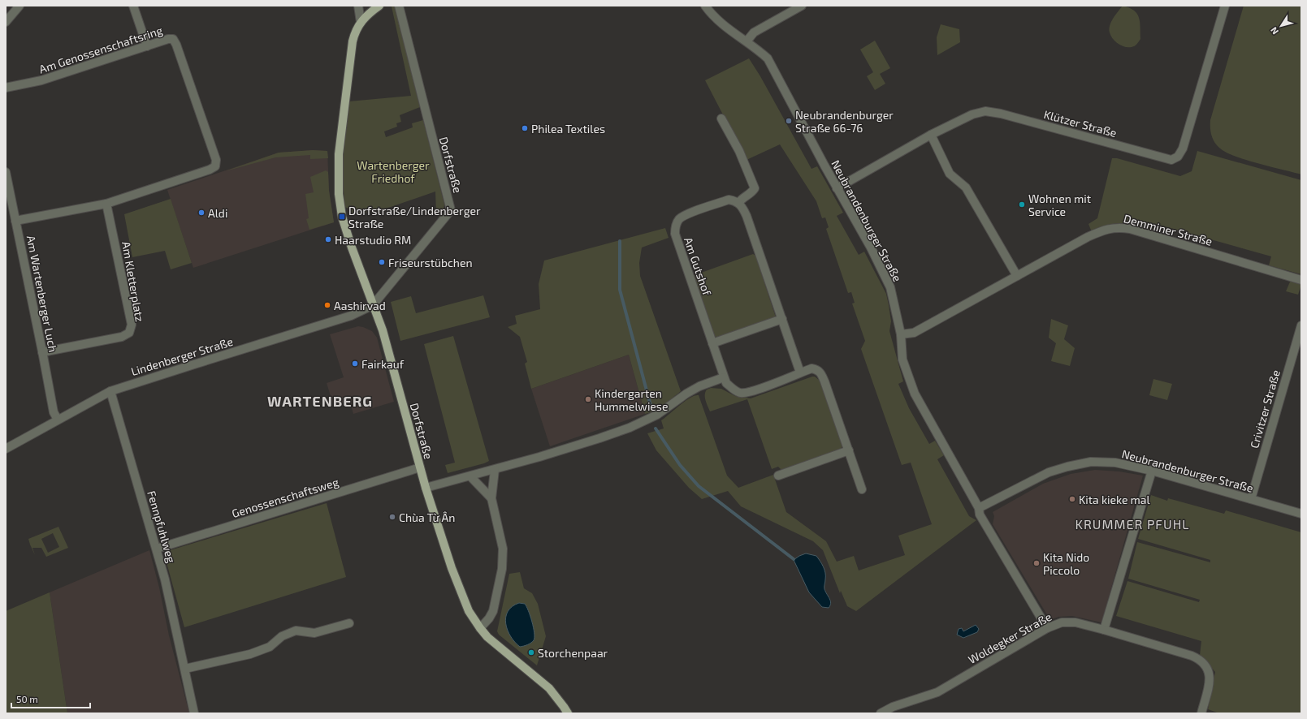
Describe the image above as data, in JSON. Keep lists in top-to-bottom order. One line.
{"streets":{"main road":["Dorfstraße"],"street":["Am Genossenschaftsring","Klützer Straße","Neubrandenburger Straße","Demminer Straße","Am Gutshof","Am Kletterplatz","Am Wartenberger Luch","Lindenberger Straße","Crivitzer Straße","Genossenschaftsweg","Fennpfuhlweg","Woldegker Straße"]},"crossings":[["Am Genossenschaftsring","Am Kletterplatz"],["Am Genossenschaftsring","Am Wartenberger Luch"],["Klützer Straße","Neubrandenburger Straße"],["Dorfstraße","Lindenberger Straße"],["Dorfstraße","Genossenschaftsweg"],["Neubrandenburger Straße","Demminer Straße"],["Neubrandenburger Straße","Crivitzer Straße"],["Neubrandenburger Straße","Woldegker Straße"],["Am Kletterplatz","Am Wartenberger Luch"],["Am Wartenberger Luch","Lindenberger Straße"],["Lindenberger Straße","Fennpfuhlweg"],["Genossenschaftsweg","Fennpfuhlweg"]],"districts":["WARTENBERG","KRUMMER PFUHL"],"parks":["Wartenberger Friedhof"],"places":{"other":["Neubrandenburger Straße 66-76","Philea Textiles","Wohnen mit Service","Aldi","Haarstudio RM","Friseurstübchen","Aashirvad","Fairkauf","Kindergarten Hummelwiese","Kita kieke mal","Chùa Từ Ân","Kita Nido Piccolo","Storchenpaar"],"transit":["Dorfstraße/Lindenberger Straße"]},"scale_bar":"50 m","north":"bottom left"}
